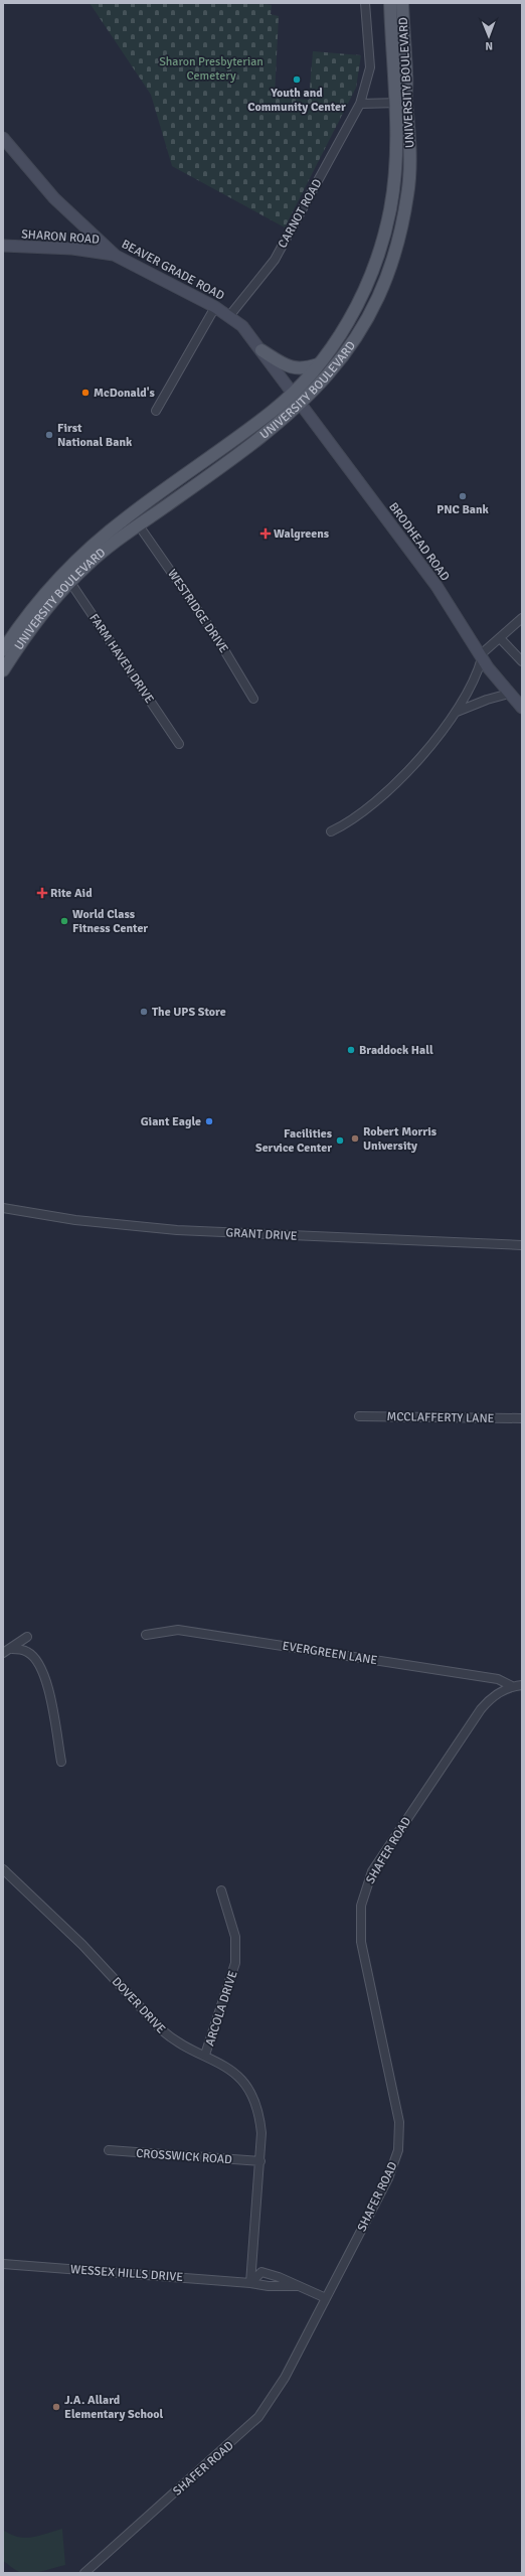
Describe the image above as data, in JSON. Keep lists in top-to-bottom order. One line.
{"streets":{"main road":["UNIVERSITY BOULEVARD","SHARON ROAD","BEAVER GRADE ROAD","BRODHEAD ROAD"],"street":["CARNOT ROAD","WESTRIDGE DRIVE","FARM HAVEN DRIVE","GRANT DRIVE","MCCLAFFERTY LANE","EVERGREEN LANE","SHAFER ROAD","DOVER DRIVE","ARCOLA DRIVE","CROSSWICK ROAD","WESSEX HILLS DRIVE"]},"crossings":[["UNIVERSITY BOULEVARD","BEAVER GRADE ROAD"],["UNIVERSITY BOULEVARD","BRODHEAD ROAD"],["UNIVERSITY BOULEVARD","WESTRIDGE DRIVE"],["UNIVERSITY BOULEVARD","FARM HAVEN DRIVE"],["CARNOT ROAD","BEAVER GRADE ROAD"],["SHARON ROAD","BEAVER GRADE ROAD"],["BEAVER GRADE ROAD","BRODHEAD ROAD"],["EVERGREEN LANE","SHAFER ROAD"],["SHAFER ROAD","WESSEX HILLS DRIVE"],["DOVER DRIVE","ARCOLA DRIVE"],["DOVER DRIVE","CROSSWICK ROAD"],["DOVER DRIVE","WESSEX HILLS DRIVE"]],"parks":["Sharon Presbyterian Cemetery"],"places":{"other":["Youth and Community Center","McDonald's","First National Bank","PNC Bank","World Class Fitness Center","The UPS Store","Braddock Hall","Giant Eagle","Robert Morris University","Facilities Service Center","J.A. Allard Elementary School"],"health":["Walgreens","Rite Aid"]},"north":"bottom"}
